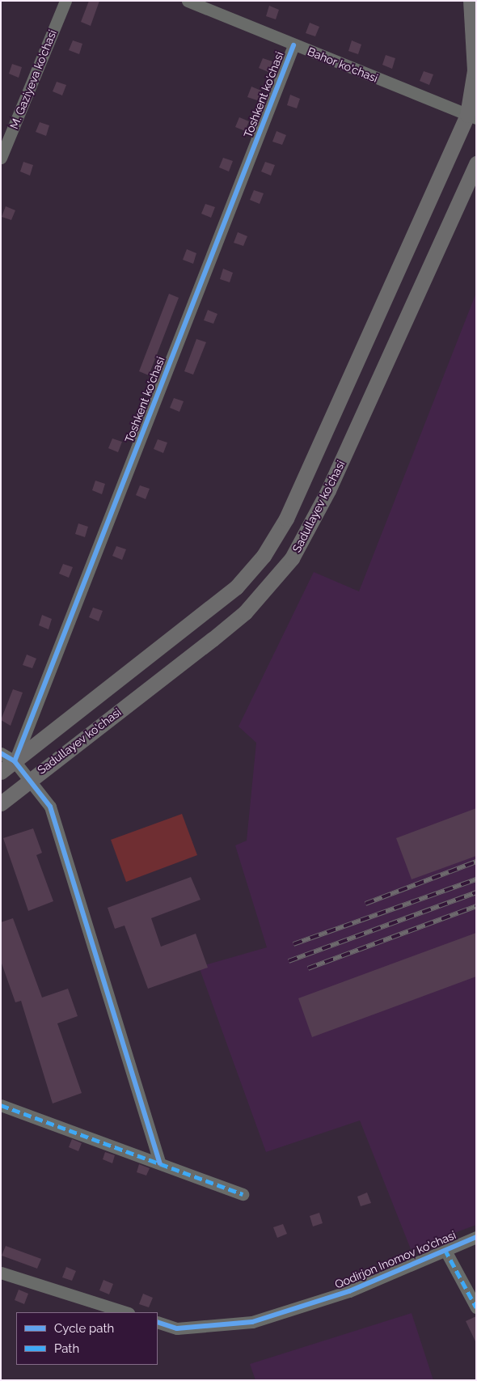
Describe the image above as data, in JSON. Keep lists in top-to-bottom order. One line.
{"streets":{"main road":["Sadullayev ko'chasi"],"street":["Bahor ko'chasi","M. Gaziyeva ko'chasi","Toshkent ko'chasi","Qodirjon Inomov ko'chasi"]},"crossings":[["Bahor ko'chasi","Toshkent ko'chasi"]],"legend":["Cycle path","Path"]}
